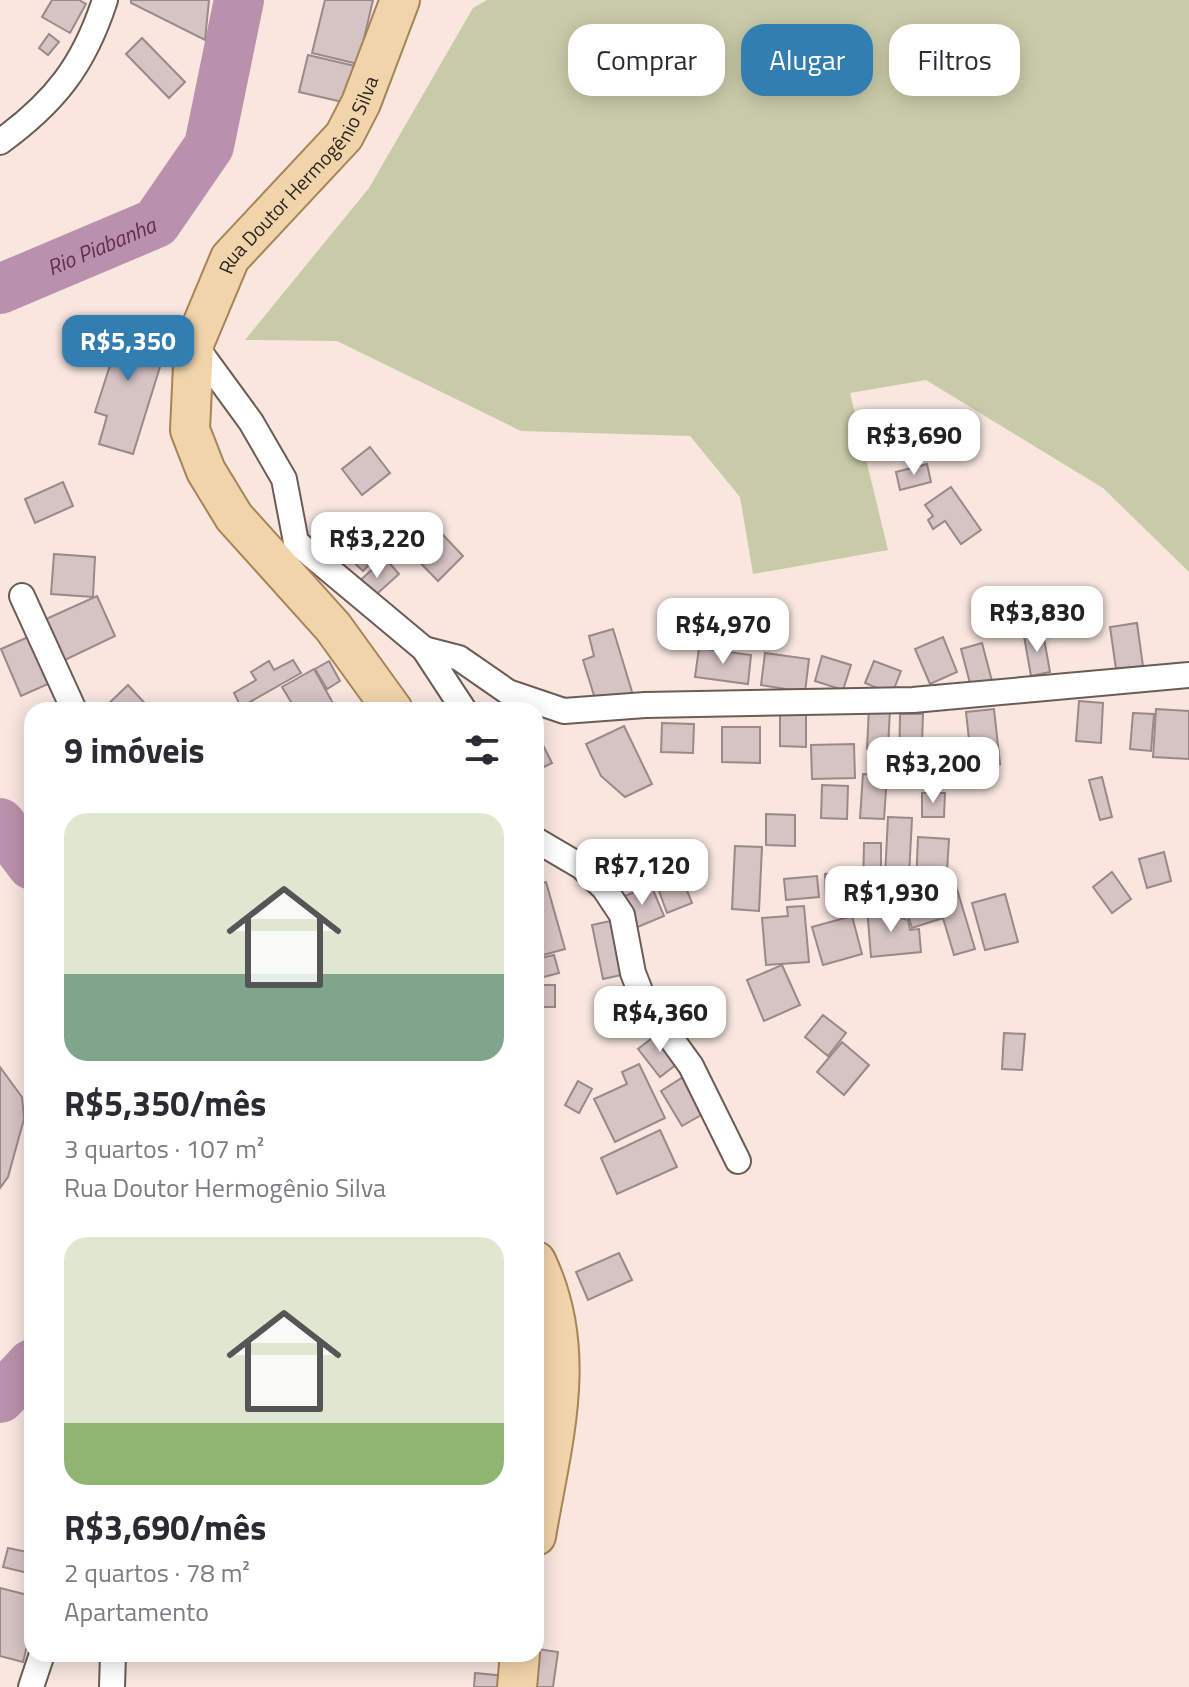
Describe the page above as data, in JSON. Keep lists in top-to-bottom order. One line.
{"streets":{"main road":["Rua Doutor Hermogênio Silva"]},"water":["Rio Piabanha"],"page":{"chip":["Comprar","Alugar","Filtros"],"price":["R$5,350","R$3,690","R$3,220","R$3,830","R$4,970","R$3,200","R$7,120","R$1,930","R$4,360"],"heading":"9 imóveis","list":[{"name":"R$5,350/mês","note":"3 quartos · 107 m² · Rua Doutor Hermogênio Silva"},{"name":"R$3,690/mês","note":"2 quartos · 78 m² · Apartamento"}]}}
